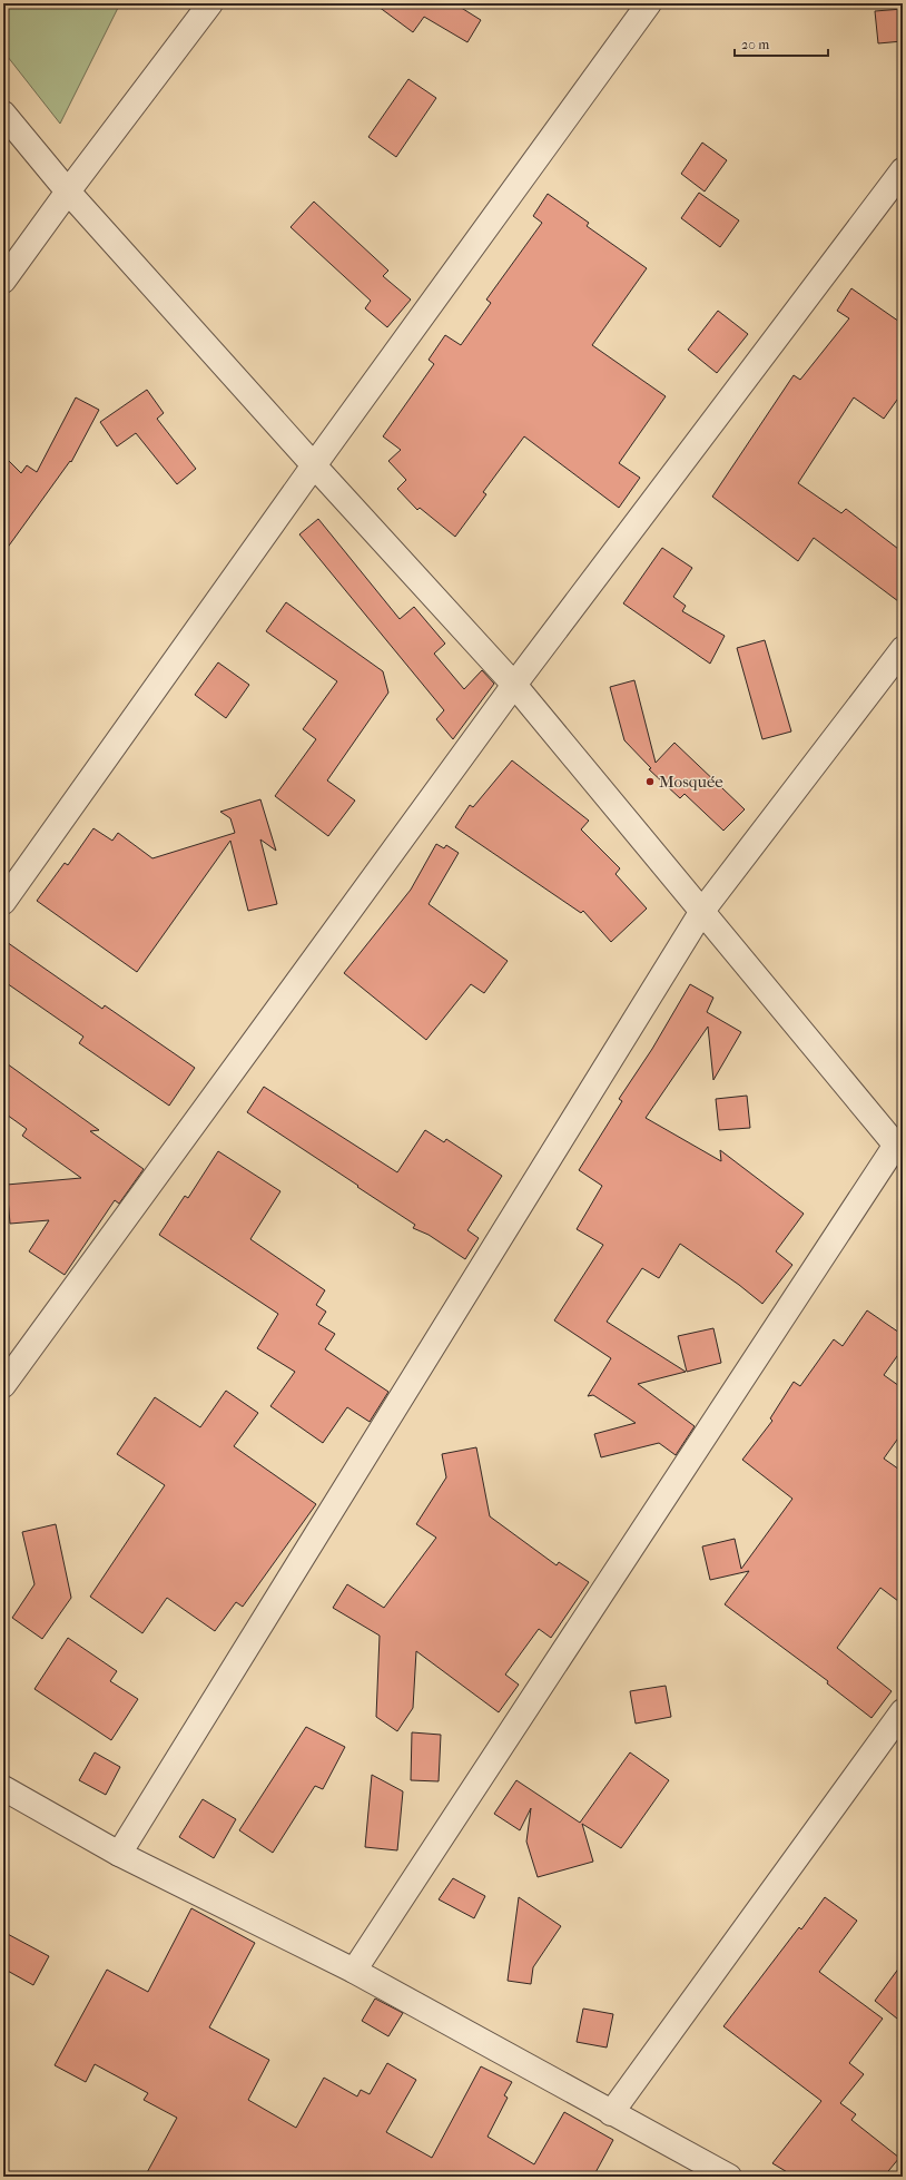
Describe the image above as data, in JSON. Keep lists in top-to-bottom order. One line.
{"places":["Mosquée"],"scale_bar":"20 m"}
